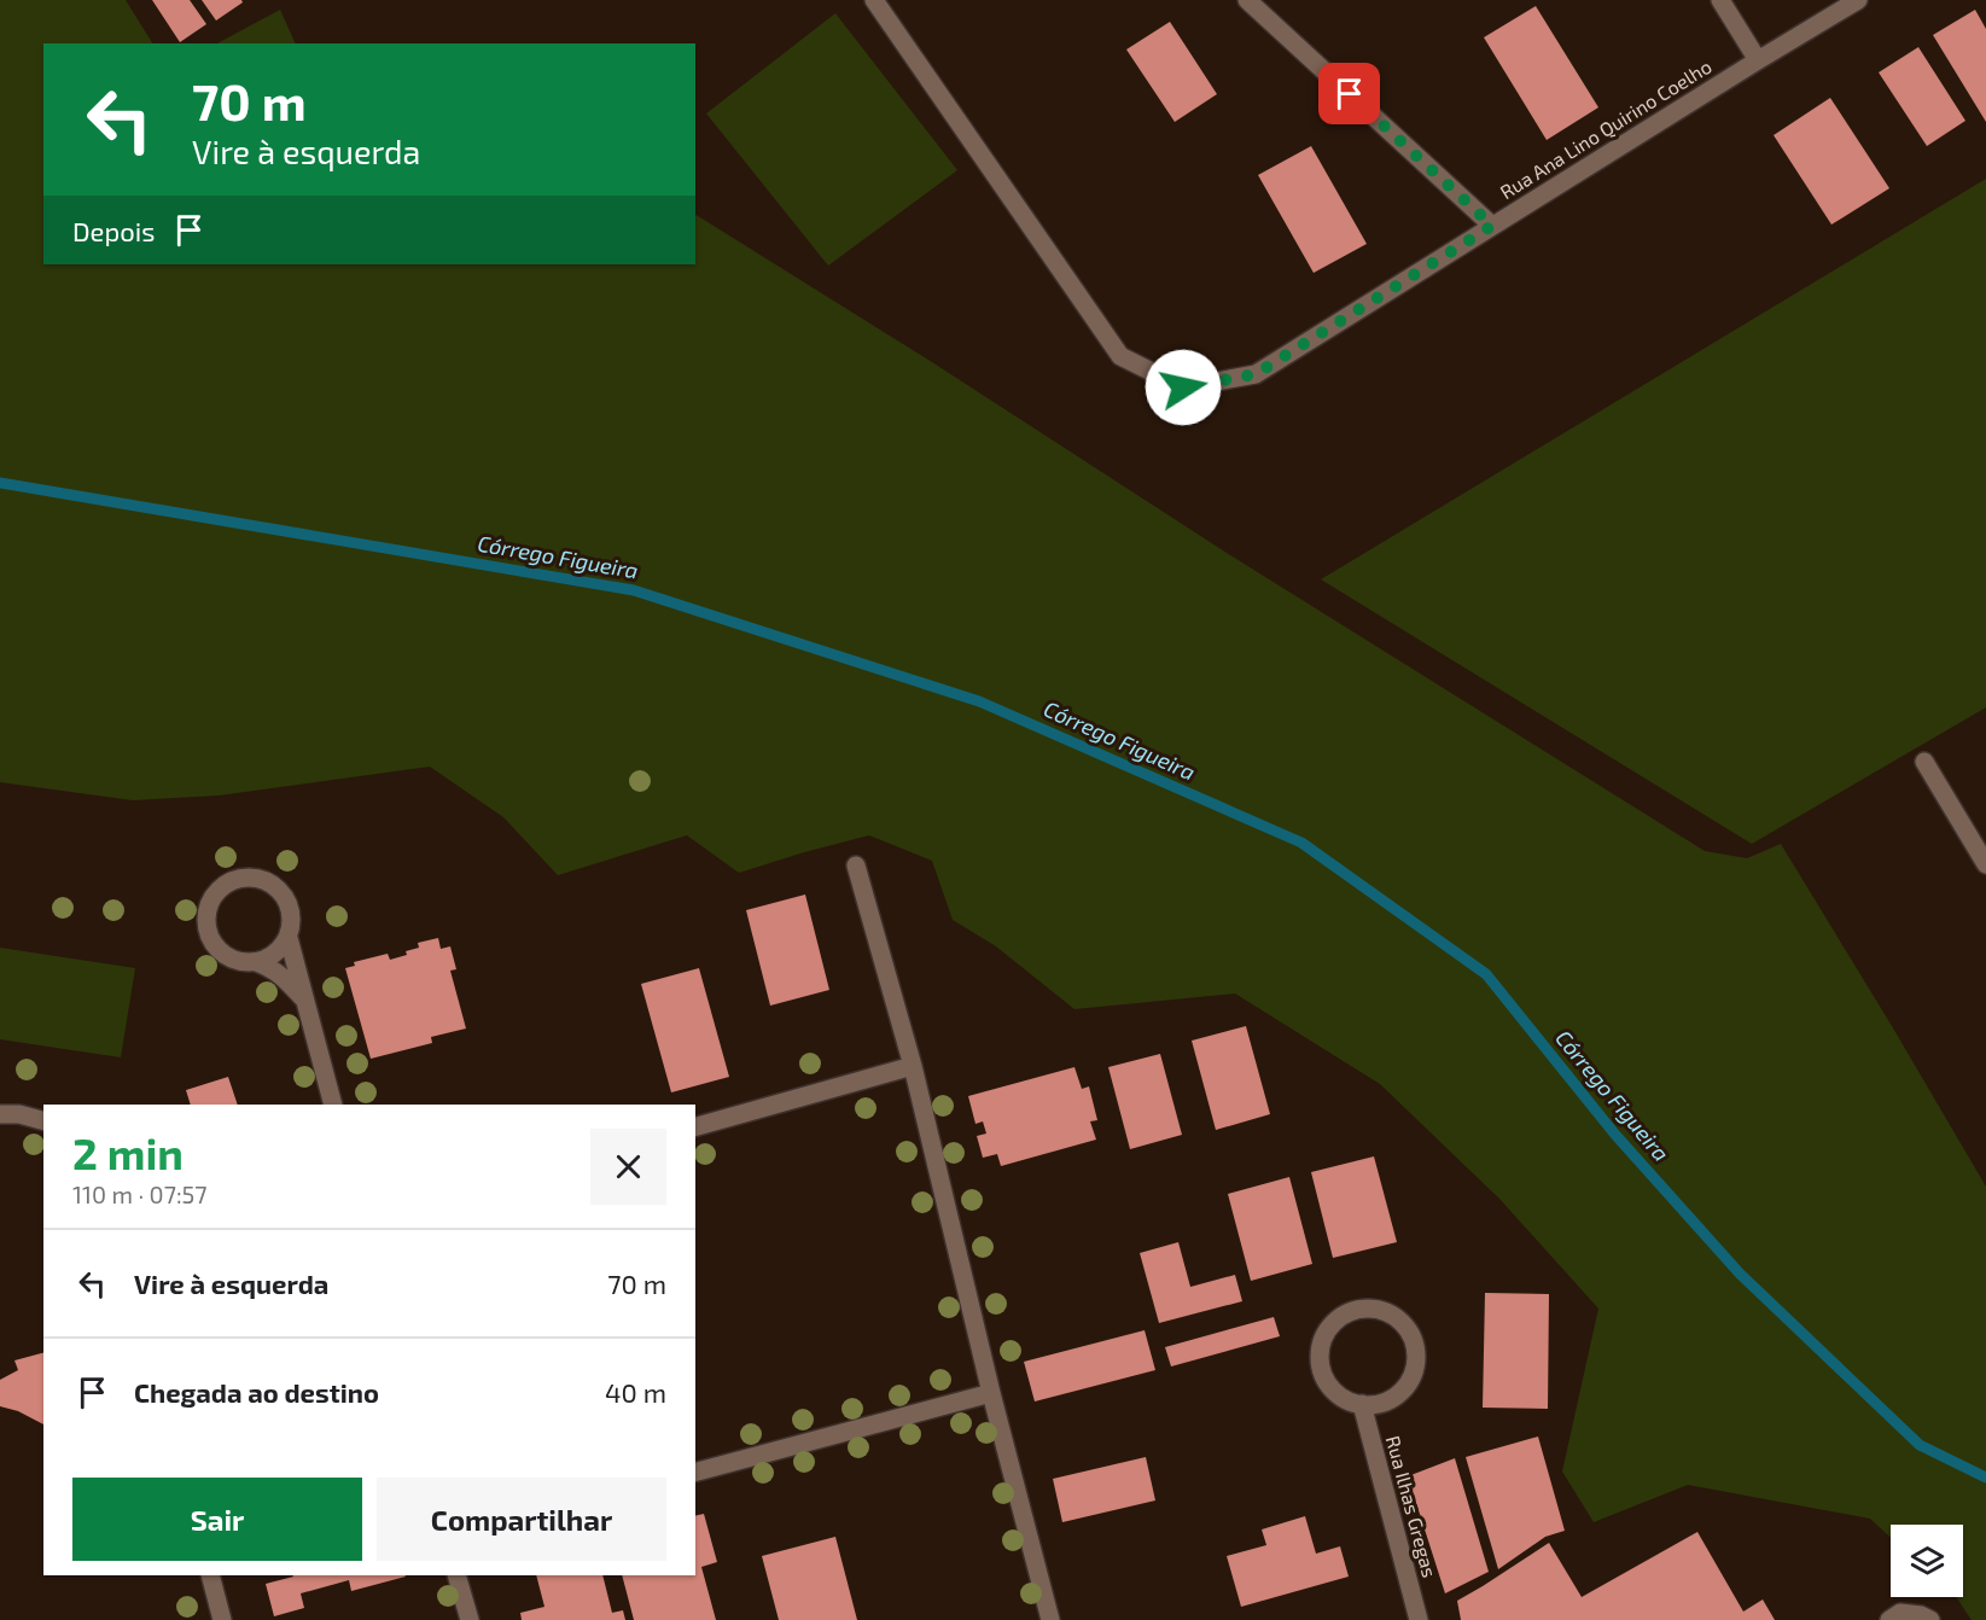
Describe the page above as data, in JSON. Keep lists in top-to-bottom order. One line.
{"streets":{"street":["Rua Ana Lino Quirino Coelho","Rua Ilhas Gregas"]},"water":["Córrego Figueira"],"page":{"turn":["70 m","Vire à esquerda"],"then":"Depois","heading":["2 min","110 m · 07:57"],"list":[{"name":"Vire à esquerda","value":"70 m"},{"name":"Chegada ao destino","value":"40 m"}],"buttons":["Sair","Compartilhar"]}}
